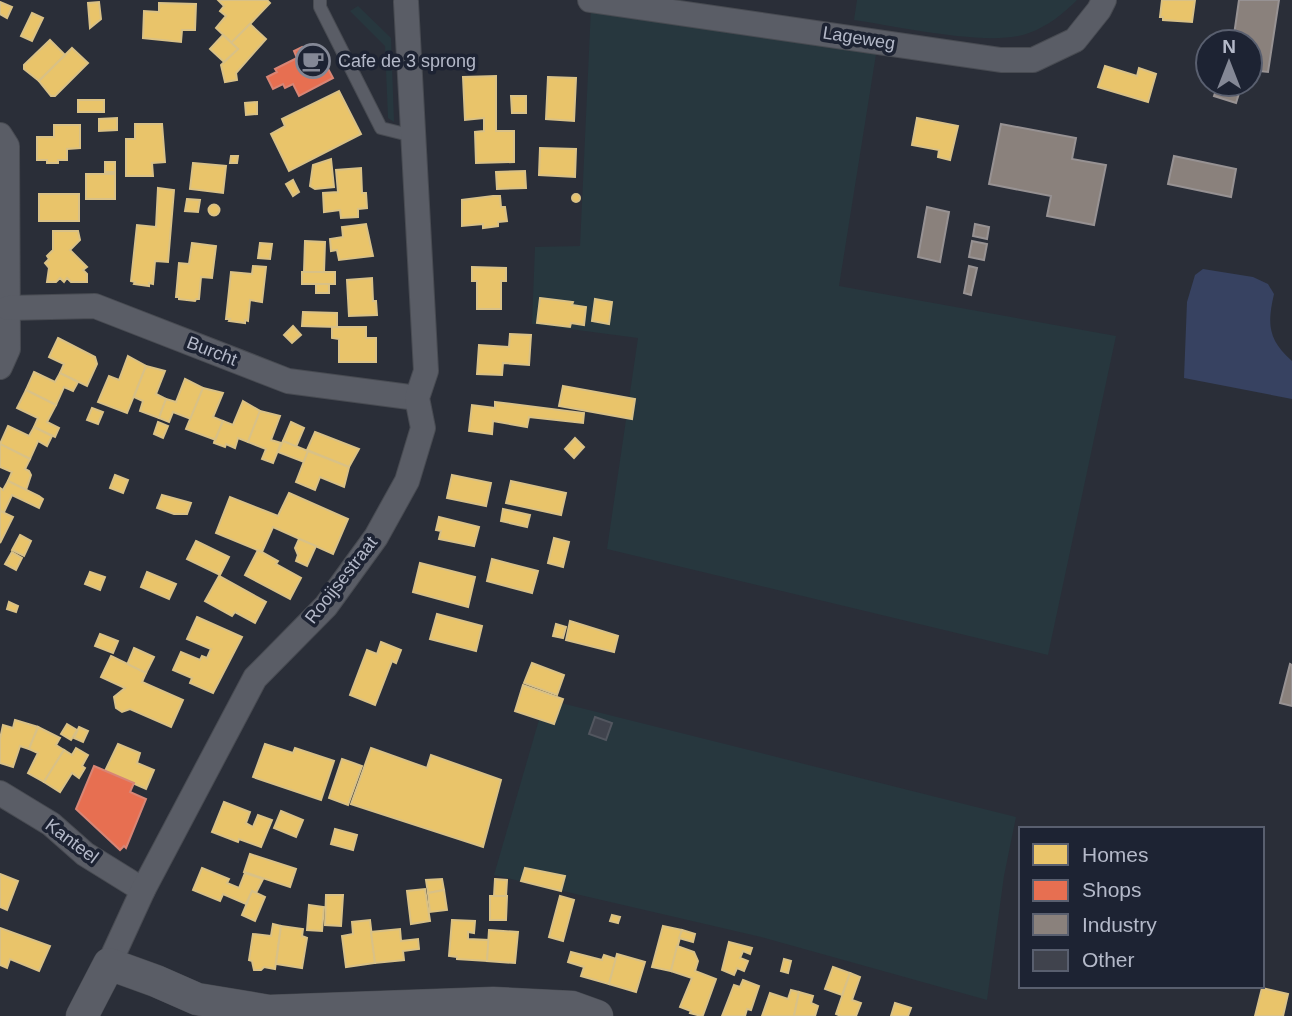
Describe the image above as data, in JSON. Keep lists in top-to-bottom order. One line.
{"streets":{"street":["Lageweg","Burcht","Rooijsestraat","Kanteel"]},"crossings":[["Burcht","Rooijsestraat"],["Rooijsestraat","Kanteel"]],"places":{"cafe":["Cafe de 3 sprong"]},"legend":["Homes","Shops","Industry","Other"],"north":"top"}
